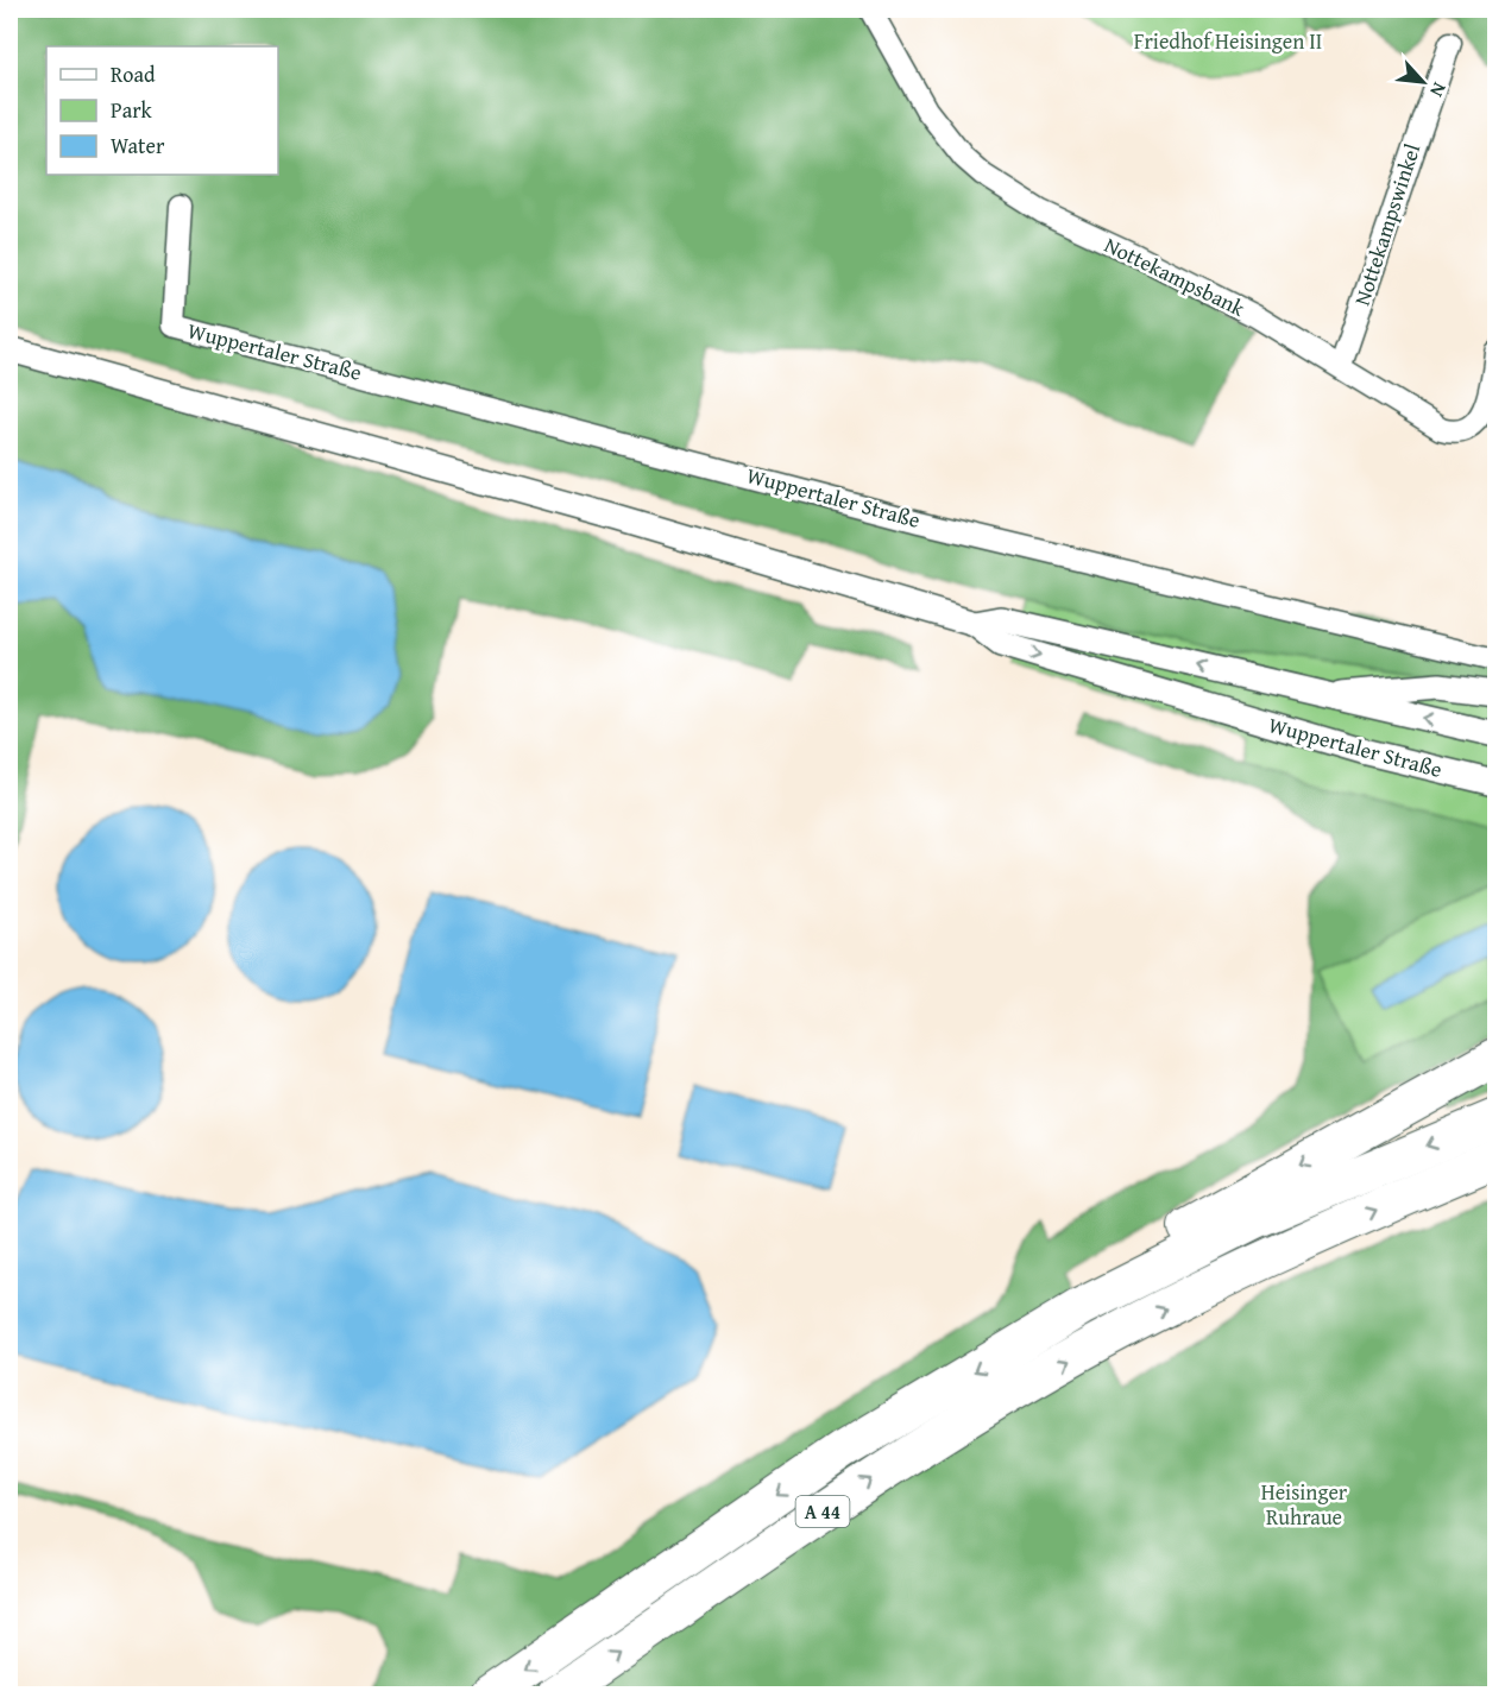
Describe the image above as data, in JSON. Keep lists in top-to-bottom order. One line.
{"streets":{"highway":["A 44"],"street":["Nottekampswinkel","Nottekampsbank","Wuppertaler Straße"]},"crossings":[["Nottekampswinkel","Nottekampsbank"]],"parks":["Friedhof Heisingen II","Heisinger Ruhraue"],"legend":["Road","Park","Water"],"north":"bottom right"}
